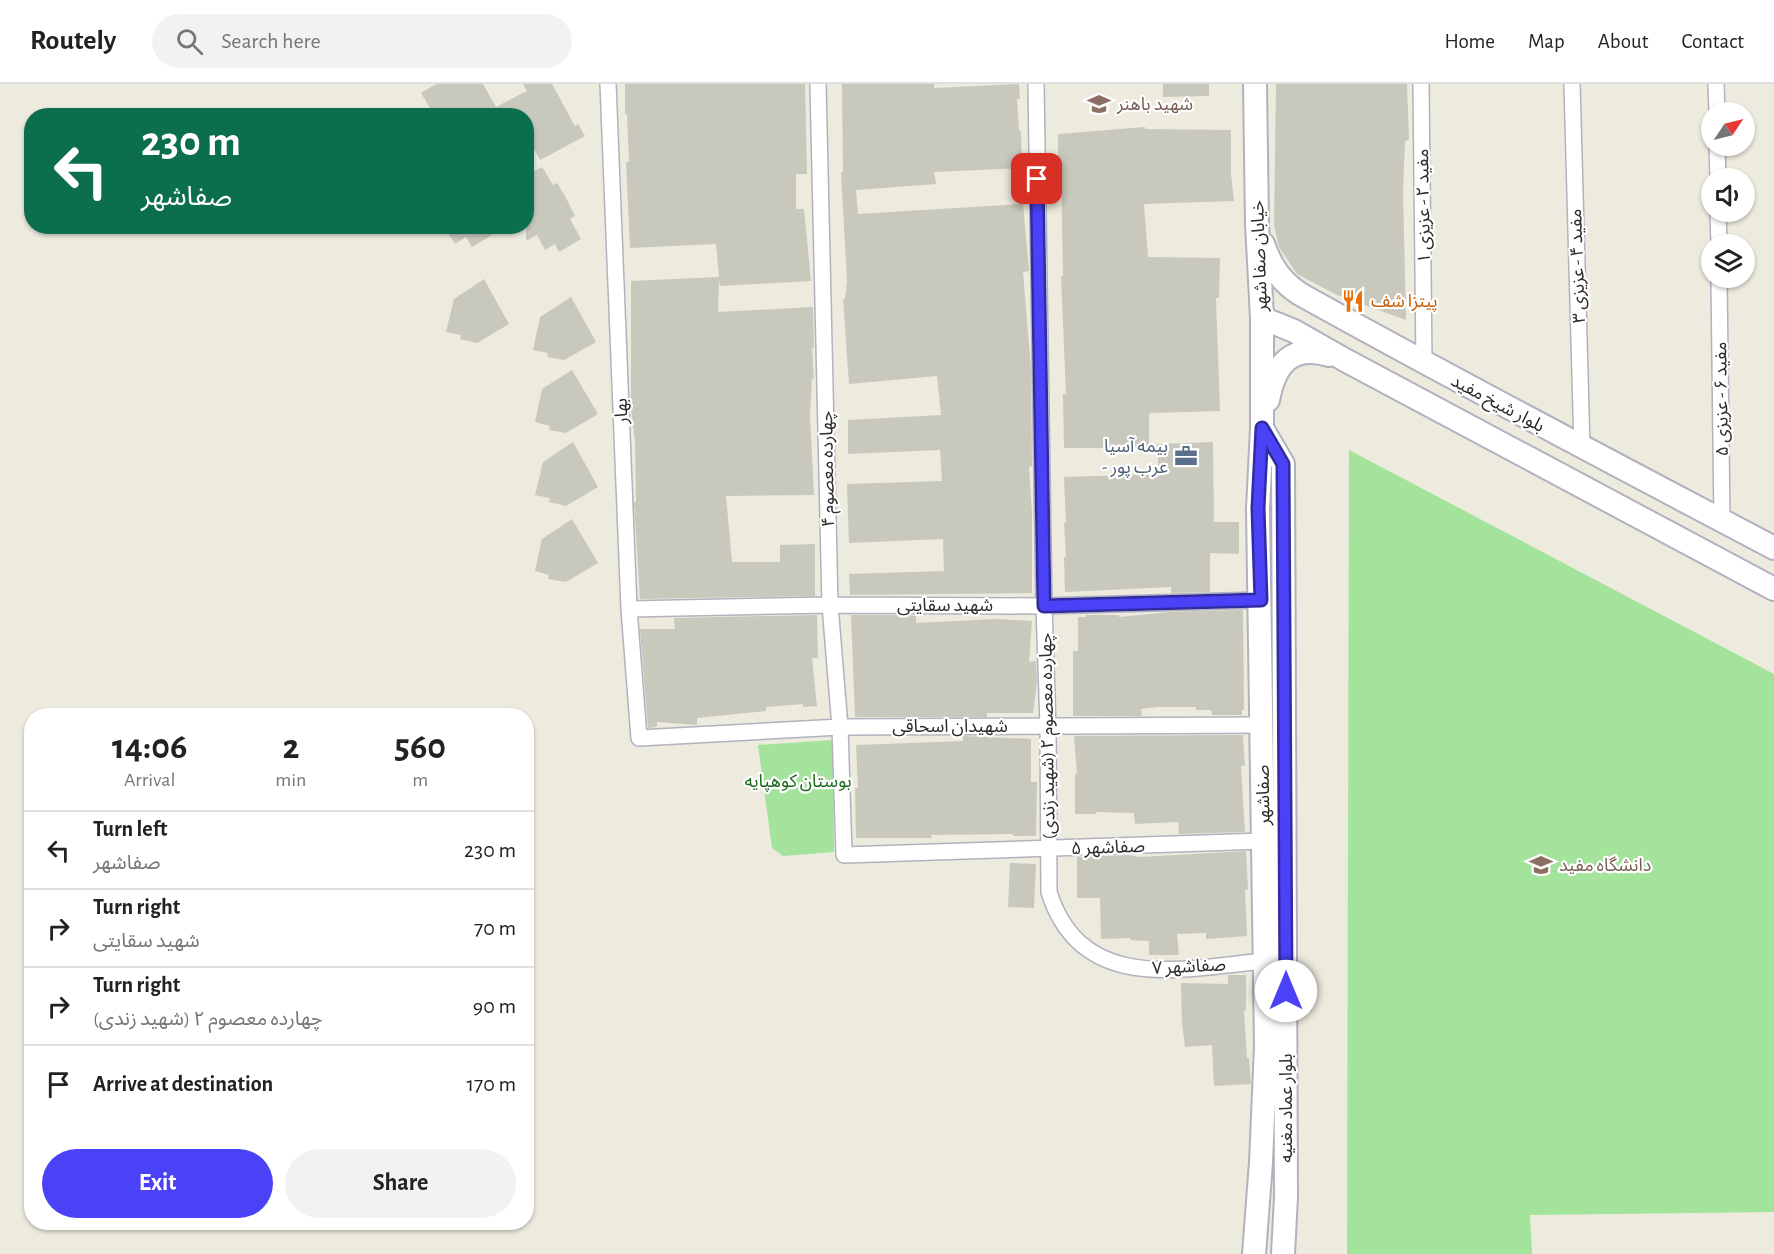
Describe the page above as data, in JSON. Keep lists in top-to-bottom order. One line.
{"streets":{"main road":["خیابان صفا شهر","بلوار شیخ مفید","صفاشهر","بلوار عماد مغنیه"],"street":["مفید ۲ - عزیزی ۱","مفید ۴ - عزیزی ۳","مفید ۶ - عزیزی ۵","بهار","چهارده معصوم ۴","شهید سقایتی","شهیدان اسحاقی","چهارده معصوم ۲ (شهید زندی)","صفاشهر ۵","صفاشهر ۷"]},"crossings":[["مفید ۲ - عزیزی ۱","بلوار شیخ مفید"],["خیابان صفا شهر","بلوار شیخ مفید"],["خیابان صفا شهر","صفاشهر"],["خیابان صفا شهر","بلوار عماد مغنیه"],["مفید ۴ - عزیزی ۳","بلوار شیخ مفید"],["مفید ۶ - عزیزی ۵","بلوار شیخ مفید"],["بهار","شهید سقایتی"],["بهار","شهیدان اسحاقی"],["چهارده معصوم ۴","شهید سقایتی"],["چهارده معصوم ۴","شهیدان اسحاقی"],["چهارده معصوم ۴","صفاشهر ۵"],["شهید سقایتی","چهارده معصوم ۲ (شهید زندی)"],["شهید سقایتی","صفاشهر"],["شهیدان اسحاقی","چهارده معصوم ۲ (شهید زندی)"],["شهیدان اسحاقی","صفاشهر"],["چهارده معصوم ۲ (شهید زندی)","صفاشهر ۵"],["چهارده معصوم ۲ (شهید زندی)","صفاشهر ۷"],["صفاشهر","صفاشهر ۵"],["صفاشهر","صفاشهر ۷"],["صفاشهر","بلوار عماد مغنیه"],["صفاشهر ۵","صفاشهر ۷"]],"parks":["بوستان کوهپایه"],"places":{"school or university":["شهید باهنر","دانشگاه مفید"],"restaurant":["پیتزا شف"],"office":["بیمه آسیا - عرب پور"]},"north":"top right","page":{"header":"Routely","search":"Search here","nav":["Home","Map","About","Contact"],"turn":["230 m","صفاشهر"],"eta":["14:06","Arrival","2","min","560","m"],"list":[{"name":"Turn left","note":"صفاشهر","value":"230 m"},{"name":"Turn right","note":"شهید سقایتی","value":"70 m"},{"name":"Turn right","note":"چهارده معصوم ۲ (شهید زندی)","value":"90 m"},{"name":"Arrive at destination","value":"170 m"}],"buttons":["Exit","Share"]}}
